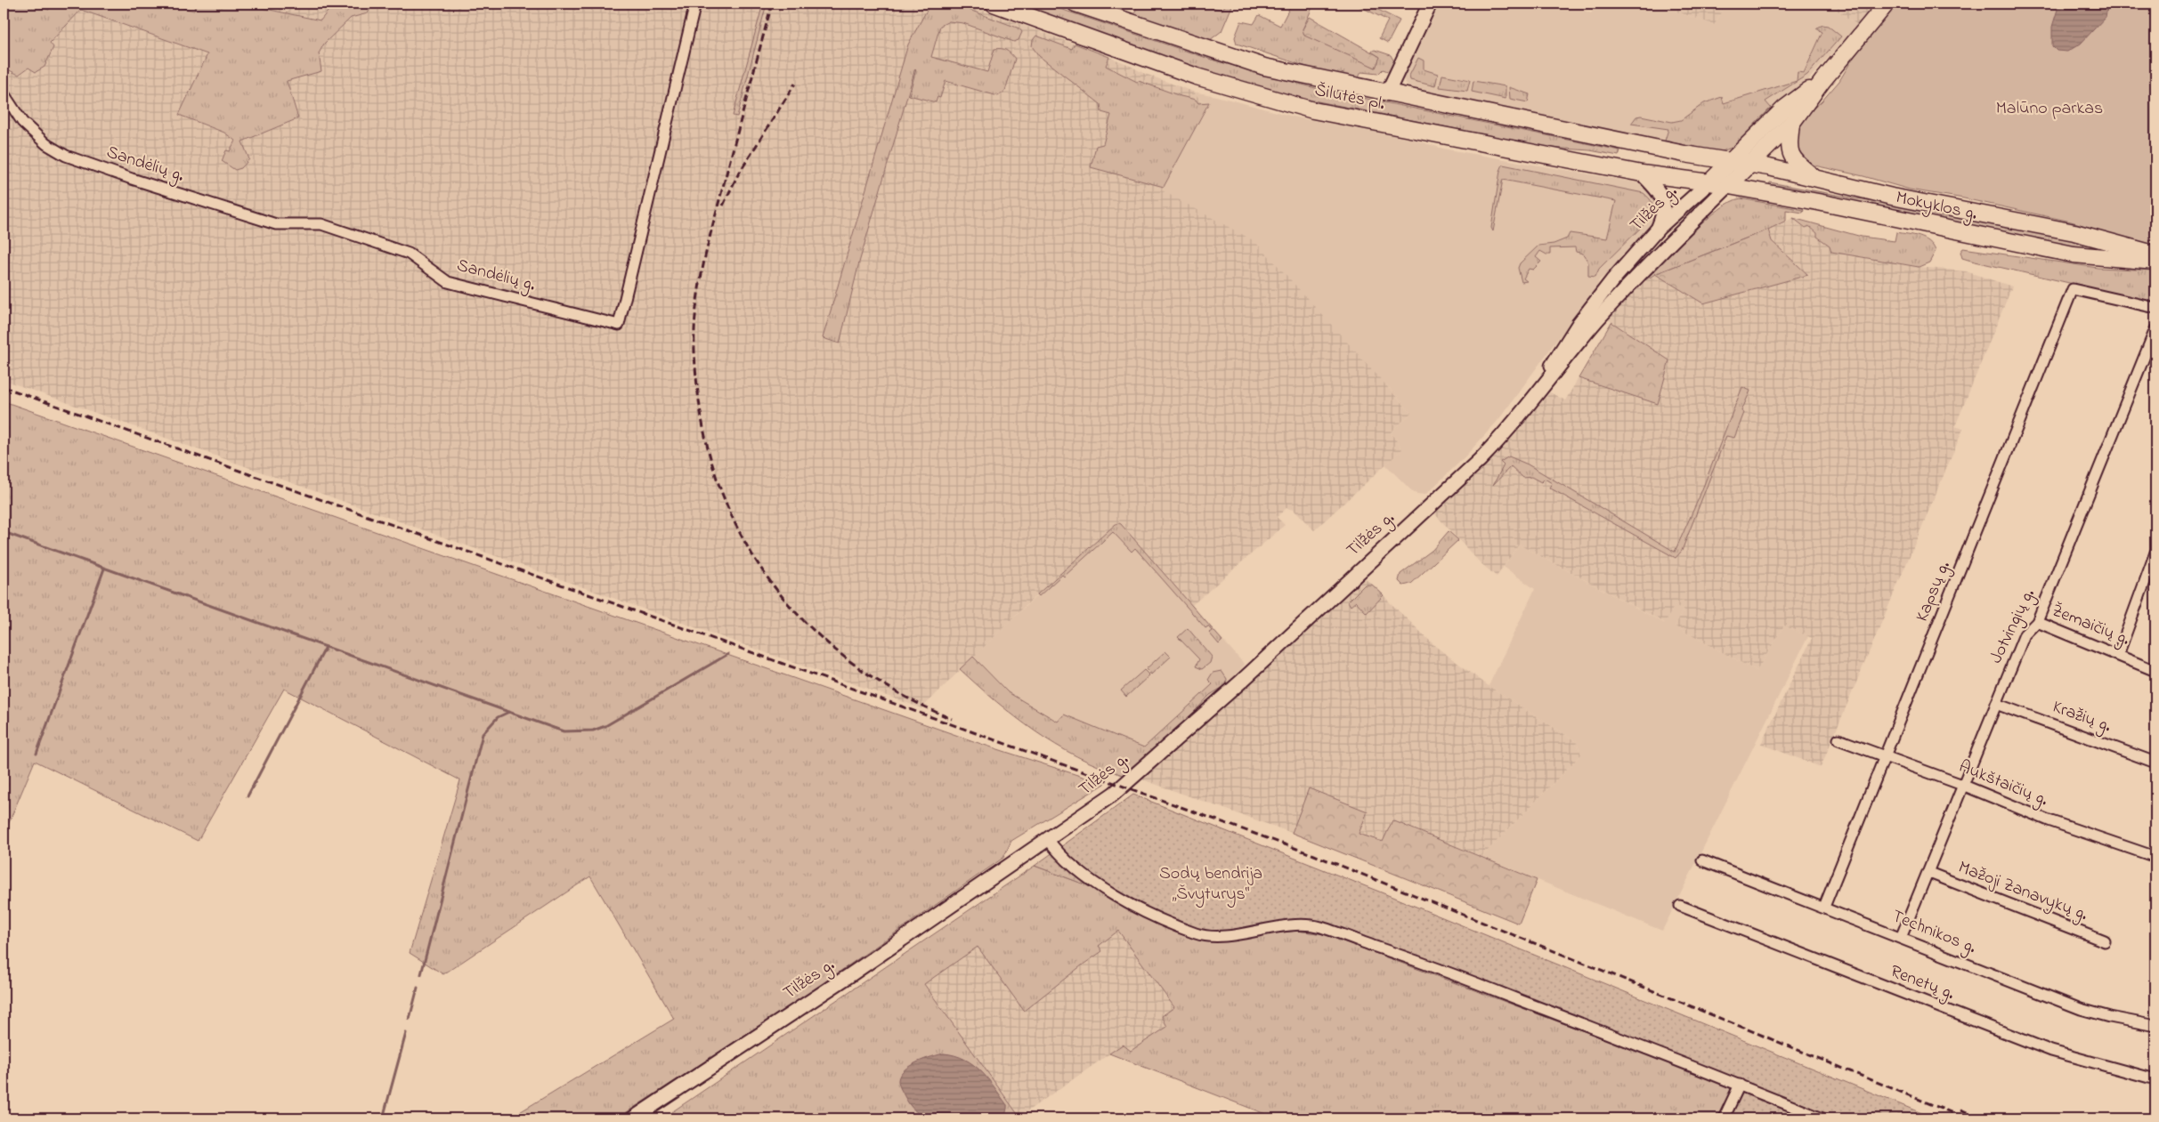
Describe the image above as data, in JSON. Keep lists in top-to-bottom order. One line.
{"streets":{"main road":["Šilutės pl.","Mokyklos g.","Tilžės g."],"street":["Sandėlių g.","Kapsų g.","Žemaičių g.","Jotvingių g.","Kražių g.","Aukštaičių g.","Mažoji Zanavykų g.","Technikos g.","Renetų g."]},"crossings":[["Šilutės pl.","Mokyklos g."],["Šilutės pl.","Tilžės g."],["Mokyklos g.","Tilžės g."],["Kapsų g.","Aukštaičių g."],["Kapsų g.","Technikos g."],["Žemaičių g.","Jotvingių g."],["Jotvingių g.","Kražių g."],["Jotvingių g.","Aukštaičių g."],["Jotvingių g.","Mažoji Zanavykų g."],["Jotvingių g.","Technikos g."]],"parks":["Malūno parkas","Sodų bendrija „Švyturys“"]}
